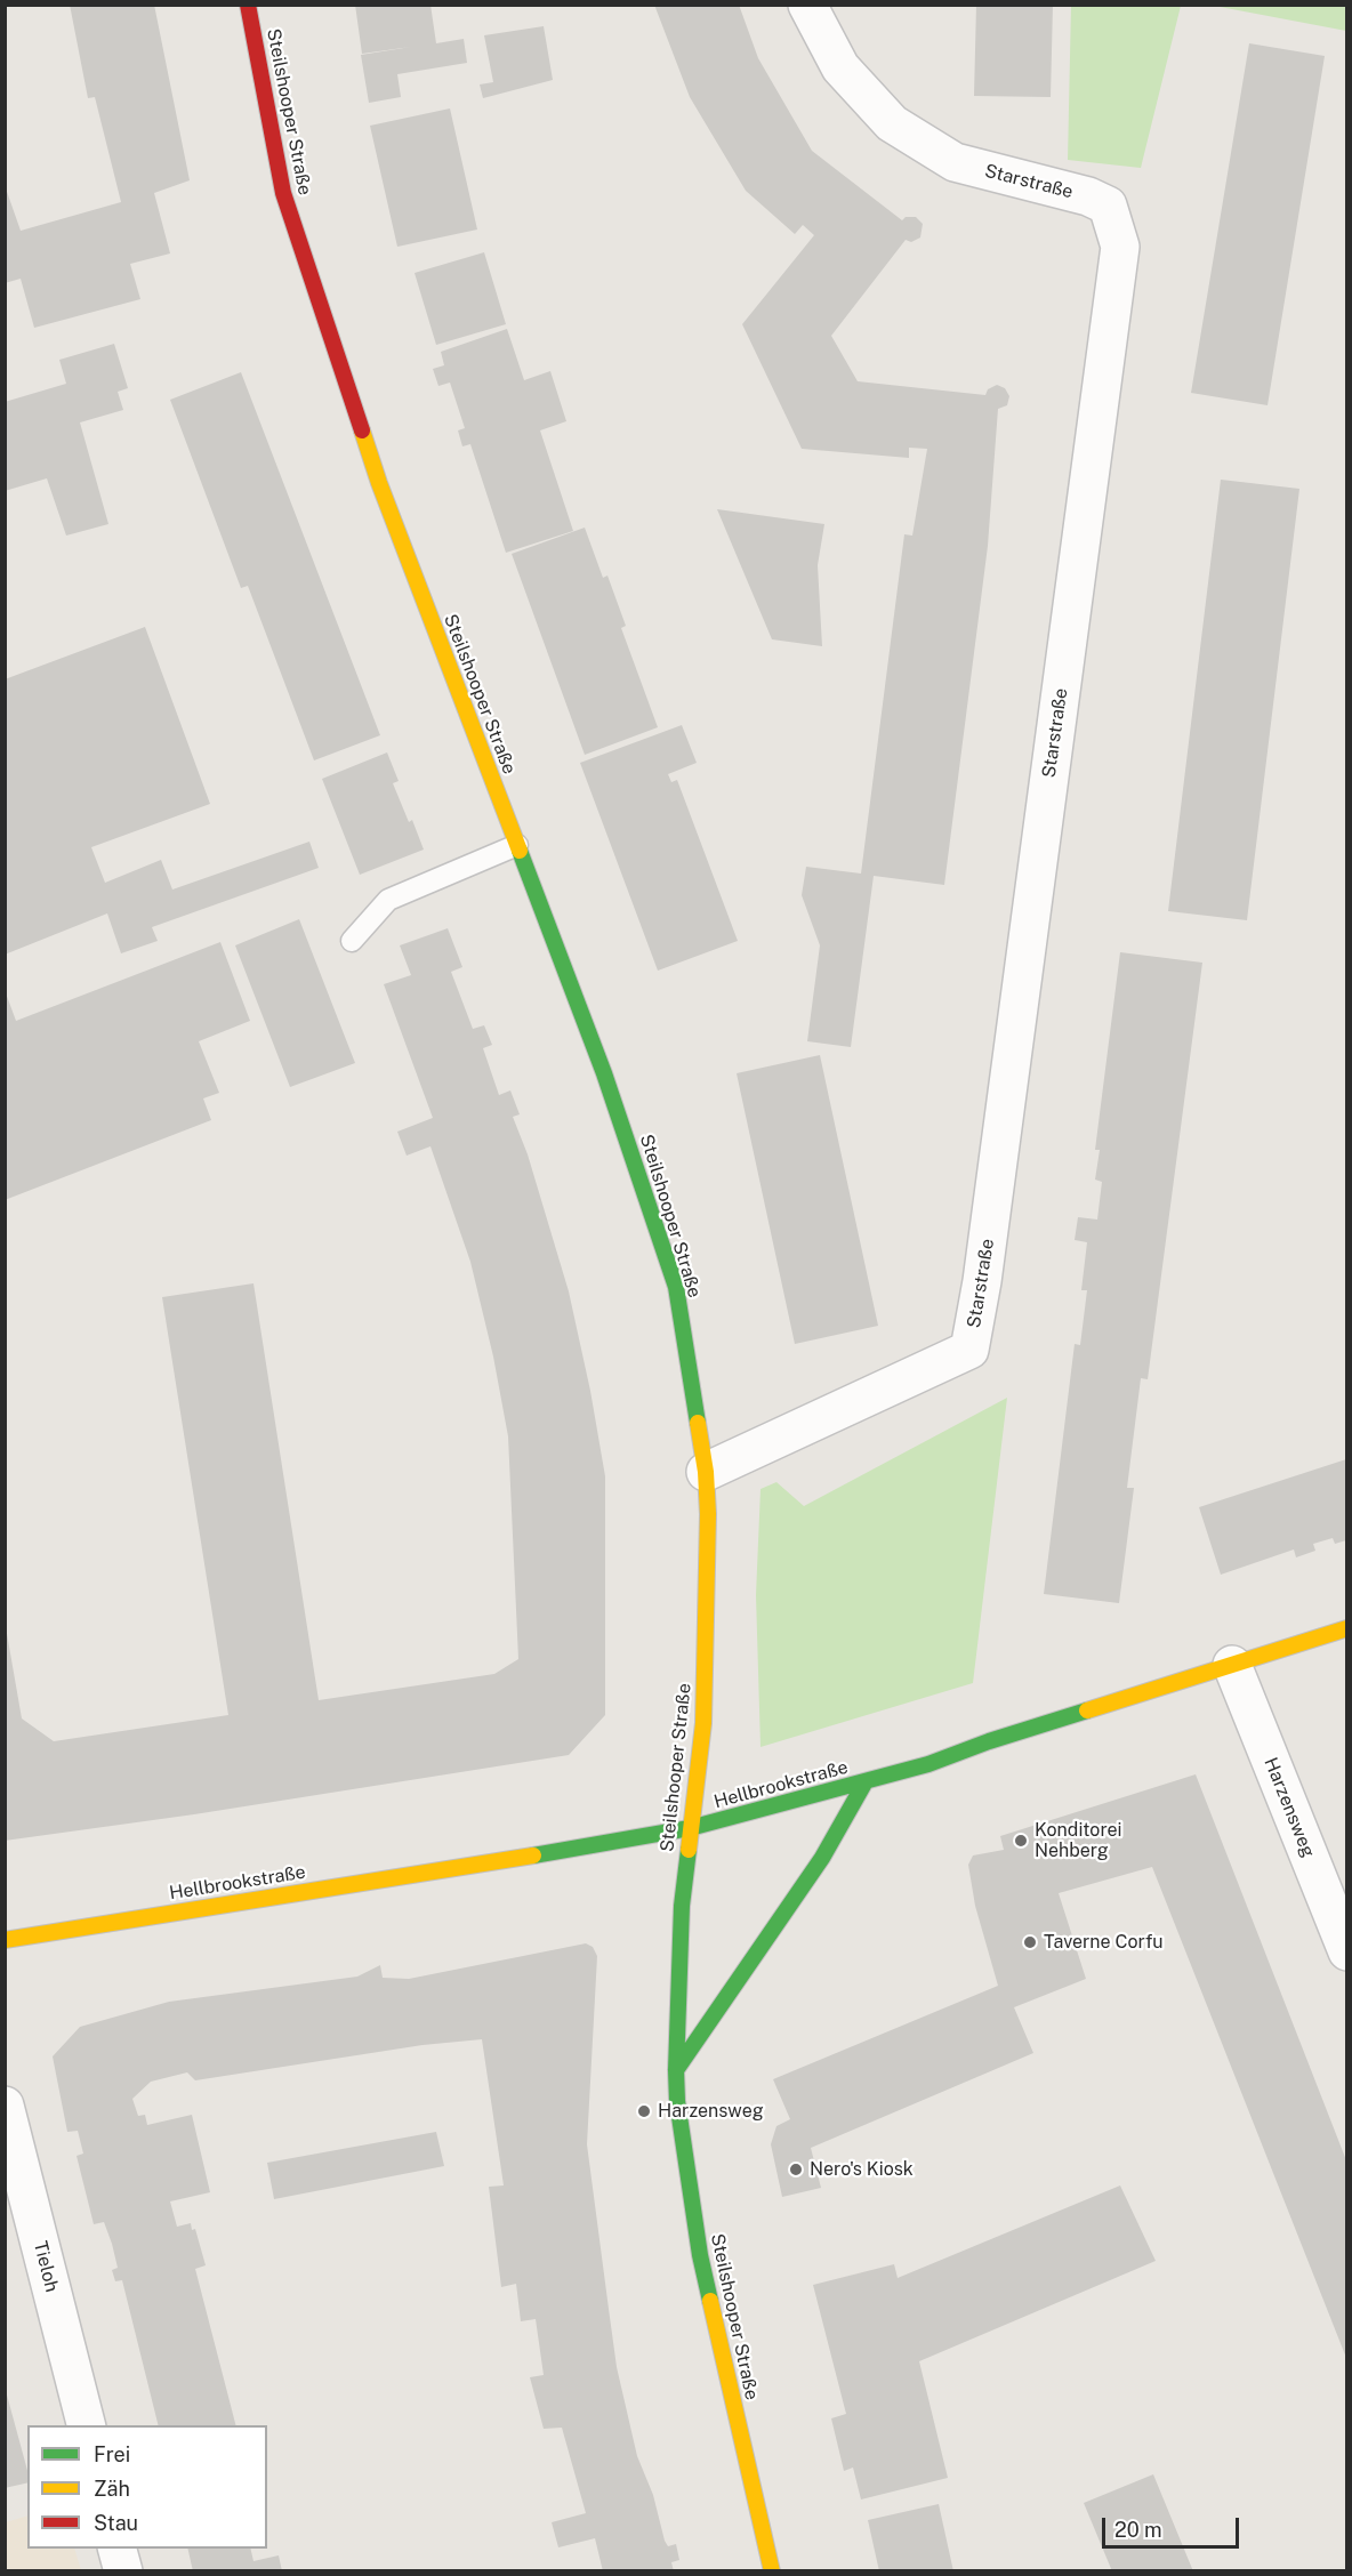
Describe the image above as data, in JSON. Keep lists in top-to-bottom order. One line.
{"streets":{"street":["Steilshooper Straße","Starstraße","Hellbrookstraße","Harzensweg","Tieloh"]},"crossings":[["Steilshooper Straße","Starstraße"],["Steilshooper Straße","Hellbrookstraße"],["Hellbrookstraße","Harzensweg"]],"places":["Konditorei Nehberg","Taverne Corfu","Harzensweg","Nero's Kiosk"],"legend":["Frei","Zäh","Stau"],"scale_bar":"20 m"}
